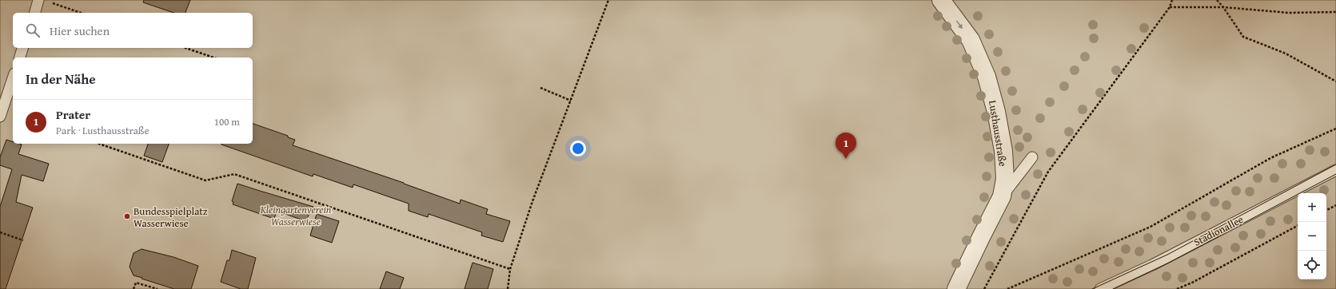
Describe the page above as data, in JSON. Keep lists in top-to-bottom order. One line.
{"streets":{"street":["Lusthausstraße"],"lane":["Stadionallee"]},"one_way":["Lusthausstraße"],"parks":["Kleingartenverein Wasserwiese"],"places":["Bundesspielplatz Wasserwiese"],"page":{"search":"Hier suchen","heading":"In der Nähe","list":[{"mark":"1","name":"Prater","note":"Park · Lusthausstraße","value":"100 m"}],"pins":"1","map_buttons":["+","−"]}}
